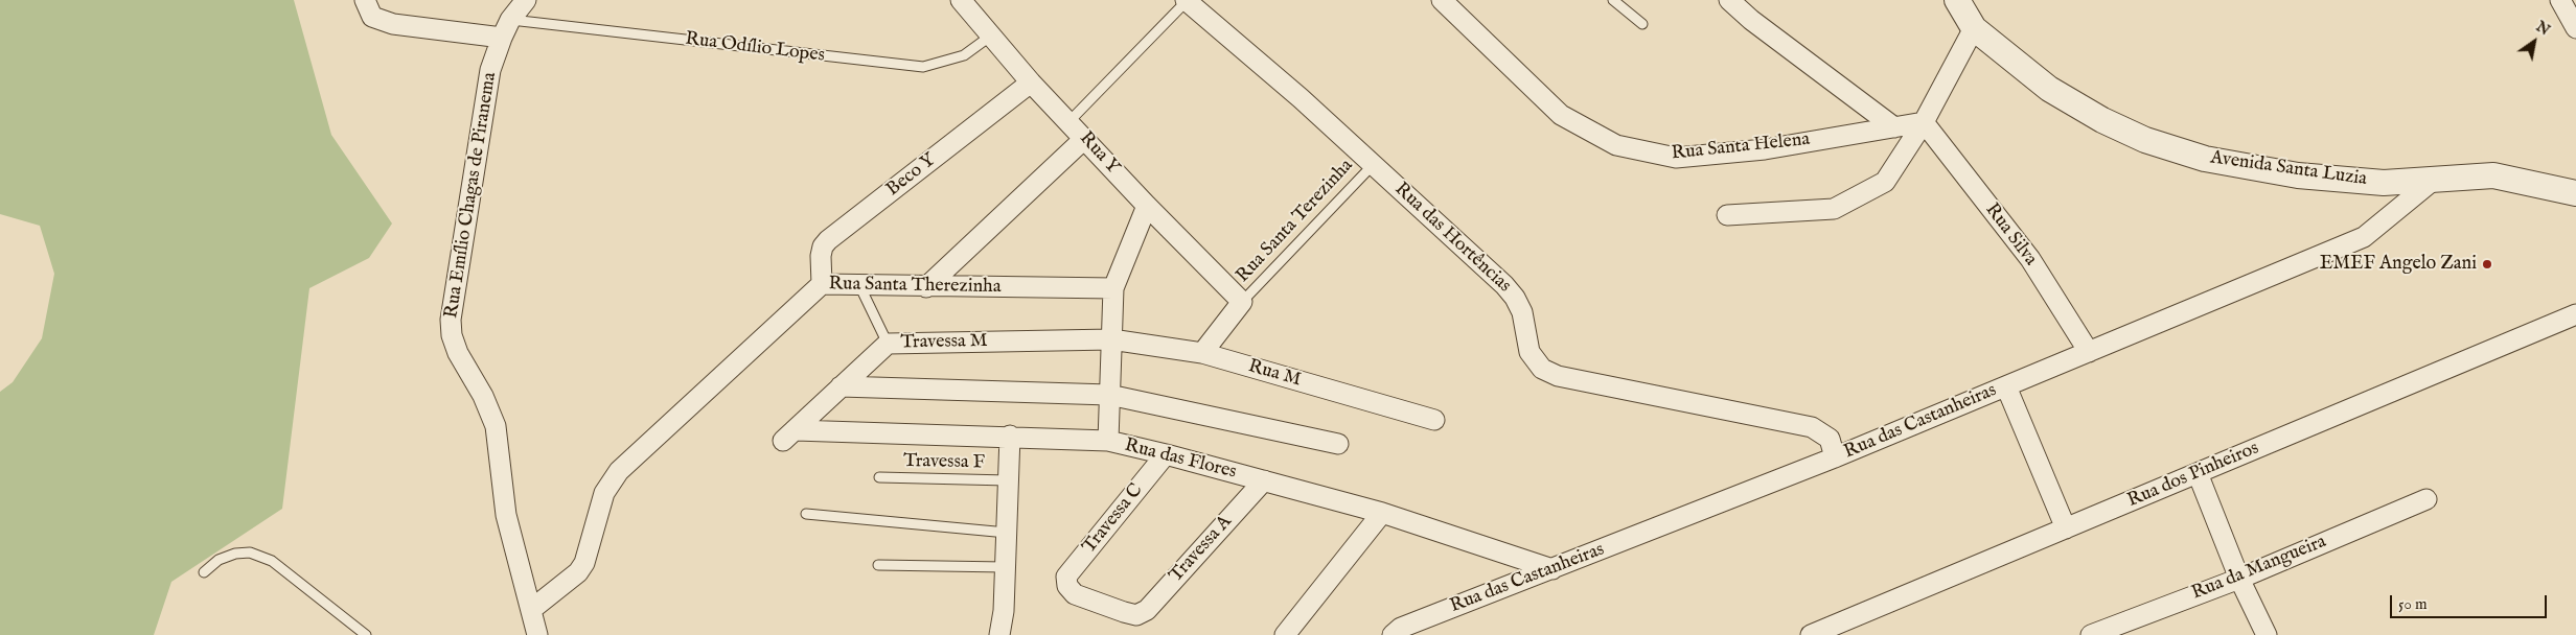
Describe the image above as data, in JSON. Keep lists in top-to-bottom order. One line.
{"streets":{"street":["Rua Santa Helena","Rua Y","Avenida Santa Luzia","Beco Y","Rua Emílio Chagas de Piranema","Rua Silva","Rua das Hortências","Rua Santa Therezinha","Travessa M","Rua M","Rua das Castanheiras","Rua das Flores","Rua dos Pinheiros","Travessa C","Travessa A","Rua da Mangueira"],"lane":["Rua Odílio Lopes","Rua Santa Terezinha","Travessa F"]},"crossings":[["Rua Odílio Lopes","Rua Y"],["Rua Odílio Lopes","Rua Emílio Chagas de Piranema"],["Rua Santa Helena","Rua Silva"],["Rua Y","Beco Y"],["Rua Y","Rua Santa Terezinha"],["Avenida Santa Luzia","Rua das Castanheiras"],["Beco Y","Rua Santa Therezinha"],["Rua Emílio Chagas de Piranema","Rua Santa Therezinha"],["Rua Santa Terezinha","Rua das Hortências"],["Rua Silva","Rua das Castanheiras"],["Rua das Hortências","Rua das Castanheiras"],["Travessa M","Rua M"],["Travessa M","Rua das Flores"],["Rua das Castanheiras","Rua das Flores"],["Rua das Flores","Travessa C"],["Rua das Flores","Travessa A"],["Travessa C","Travessa A"]],"places":["EMEF Angelo Zani"],"scale_bar":"50 m","north":"top right"}
